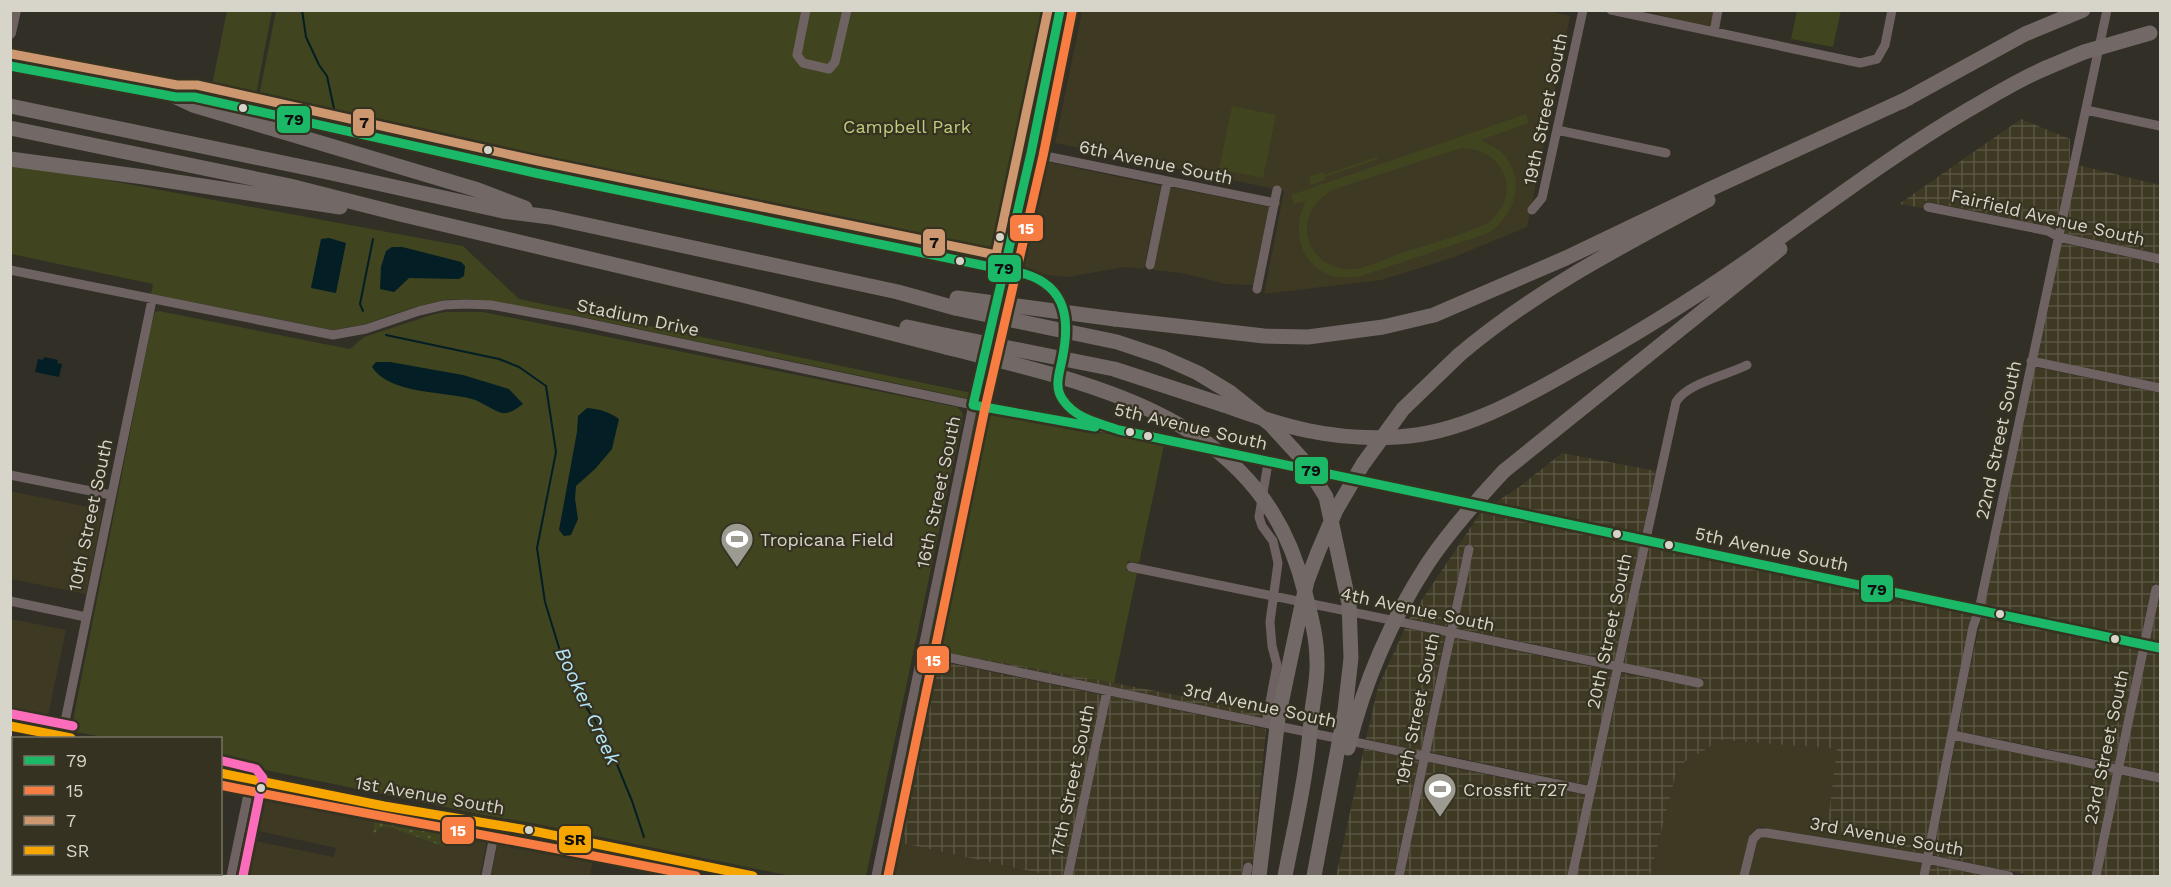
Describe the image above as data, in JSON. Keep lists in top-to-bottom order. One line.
{"streets":{"main road":["5th Avenue South","1st Avenue South"],"street":["19th Street South","6th Avenue South","Fairfield Avenue South","Stadium Drive","22nd Street South","16th Street South","10th Street South","4th Avenue South","20th Street South","3rd Avenue South","23rd Street South","17th Street South"]},"crossings":[["19th Street South","4th Avenue South"],["19th Street South","3rd Avenue South"],["6th Avenue South","16th Street South"],["Fairfield Avenue South","22nd Street South"],["Stadium Drive","5th Avenue South"],["Stadium Drive","16th Street South"],["Stadium Drive","10th Street South"],["5th Avenue South","22nd Street South"],["5th Avenue South","16th Street South"],["5th Avenue South","20th Street South"],["5th Avenue South","23rd Street South"],["22nd Street South","3rd Avenue South"],["16th Street South","3rd Avenue South"],["4th Avenue South","20th Street South"],["20th Street South","3rd Avenue South"],["3rd Avenue South","17th Street South"]],"water":["Booker Creek"],"parks":["Campbell Park"],"places":{"sports":["Tropicana Field","Crossfit 727"]},"lines":["transit line 79","transit line 7","transit line 15","transit line SR"],"legend":["79","15","7","SR"]}
